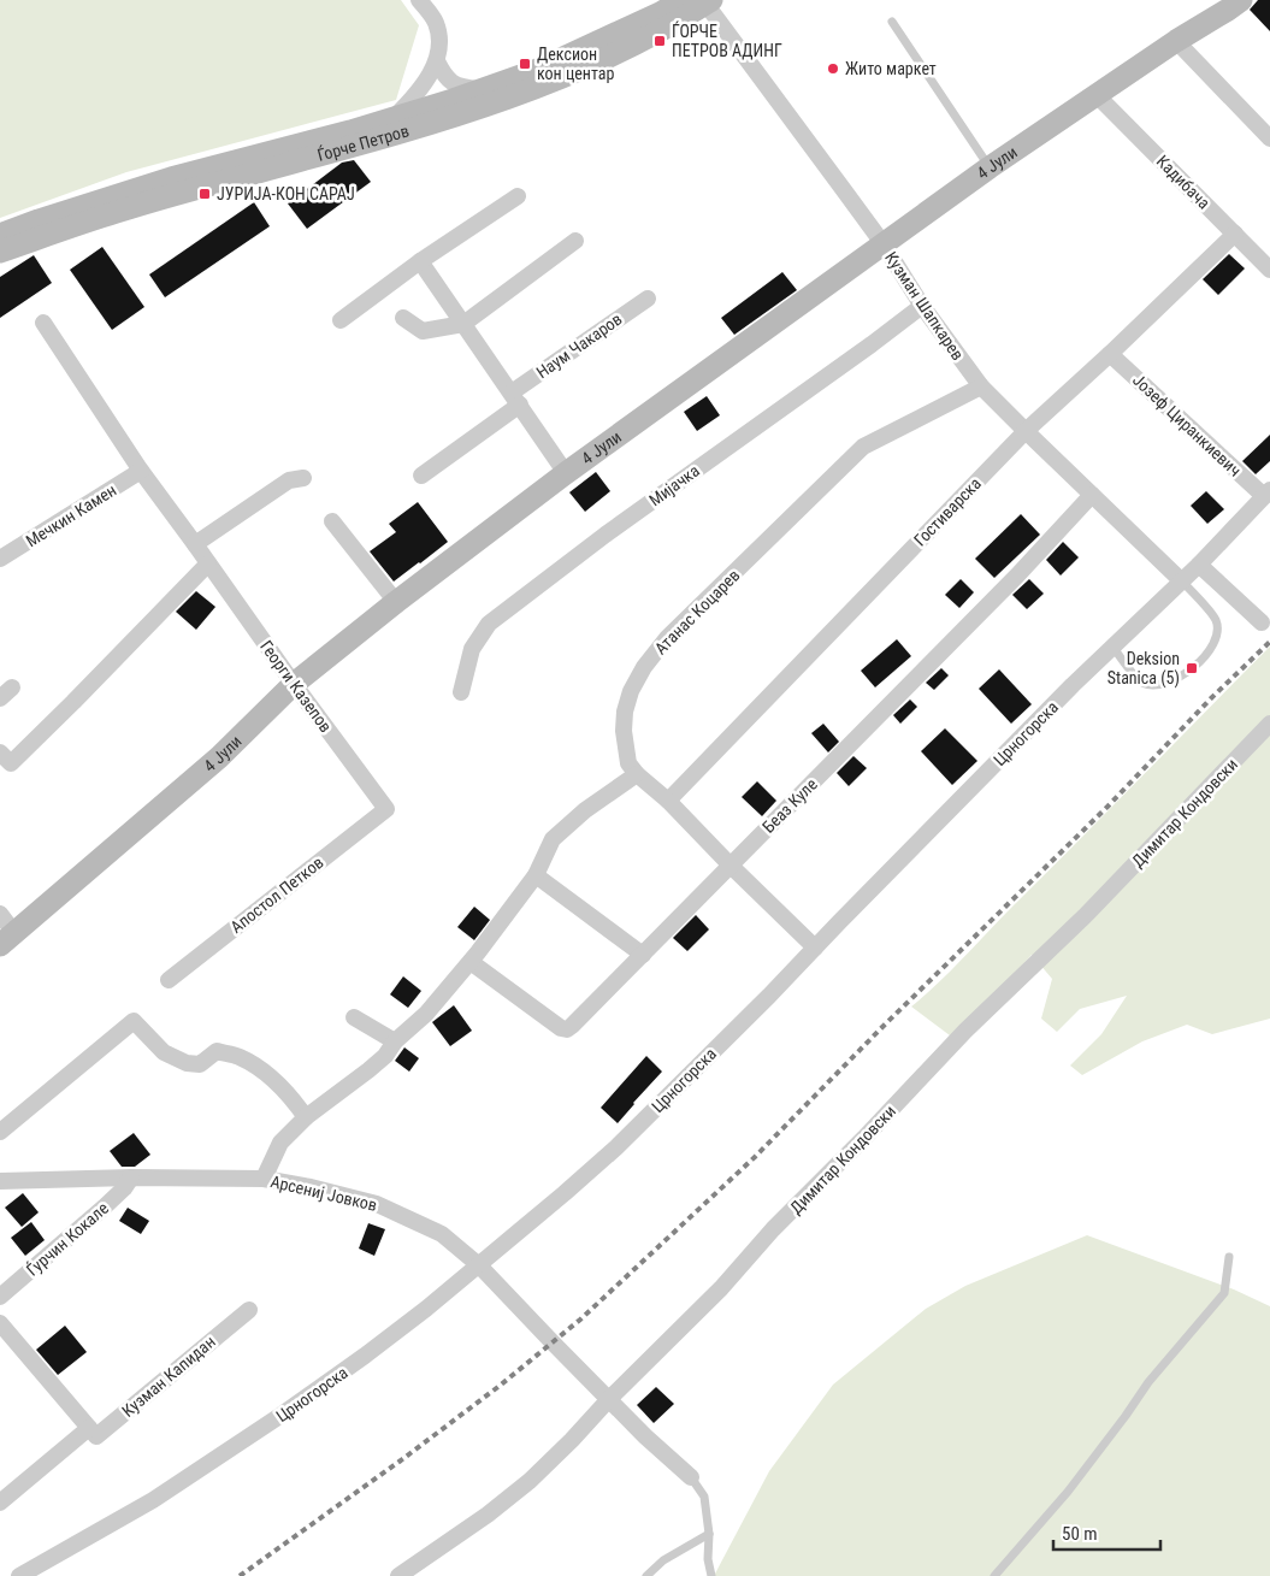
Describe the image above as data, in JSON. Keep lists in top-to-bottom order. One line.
{"streets":{"street":["Ѓорче Петров","4 Јули","Кадибача","Кузман Шапкарев","Наум Чакаров","Јозеф Циранкиевич","Мијачка","Гостиварска","Мечкин Камен","Атанас Коцарев","Георги Казепов","Црногорска","Беаз Куле","Димитар Кондовски","Апостол Петков","Арсениј Јовков","Ѓурчин Кокале","Кузман Капидан"]},"crossings":[["Ѓорче Петров","Кузман Шапкарев"],["4 Јули","Кадибача"],["4 Јули","Кузман Шапкарев"],["4 Јули","Георги Казепов"],["Кадибача","Гостиварска"],["Кузман Шапкарев","Мијачка"],["Кузман Шапкарев","Гостиварска"],["Кузман Шапкарев","Атанас Коцарев"],["Кузман Шапкарев","Црногорска"],["Кузман Шапкарев","Беаз Куле"],["Јозеф Циранкиевич","Гостиварска"],["Јозеф Циранкиевич","Црногорска"],["Гостиварска","Атанас Коцарев"],["Мечкин Камен","Георги Казепов"],["Атанас Коцарев","Црногорска"],["Атанас Коцарев","Беаз Куле"],["Георги Казепов","Апостол Петков"],["Црногорска","Арсениј Јовков"],["Димитар Кондовски","Арсениј Јовков"],["Арсениј Јовков","Ѓурчин Кокале"]],"places":{"transit":["ЃОРЧЕ ПЕТРОВ АДИНГ","Дексион кон центар","ЈУРИЈА-КОН САРАЈ","Deksion Stanica (5)"],"other":["Жито маркет"]},"scale_bar":"50 m"}
